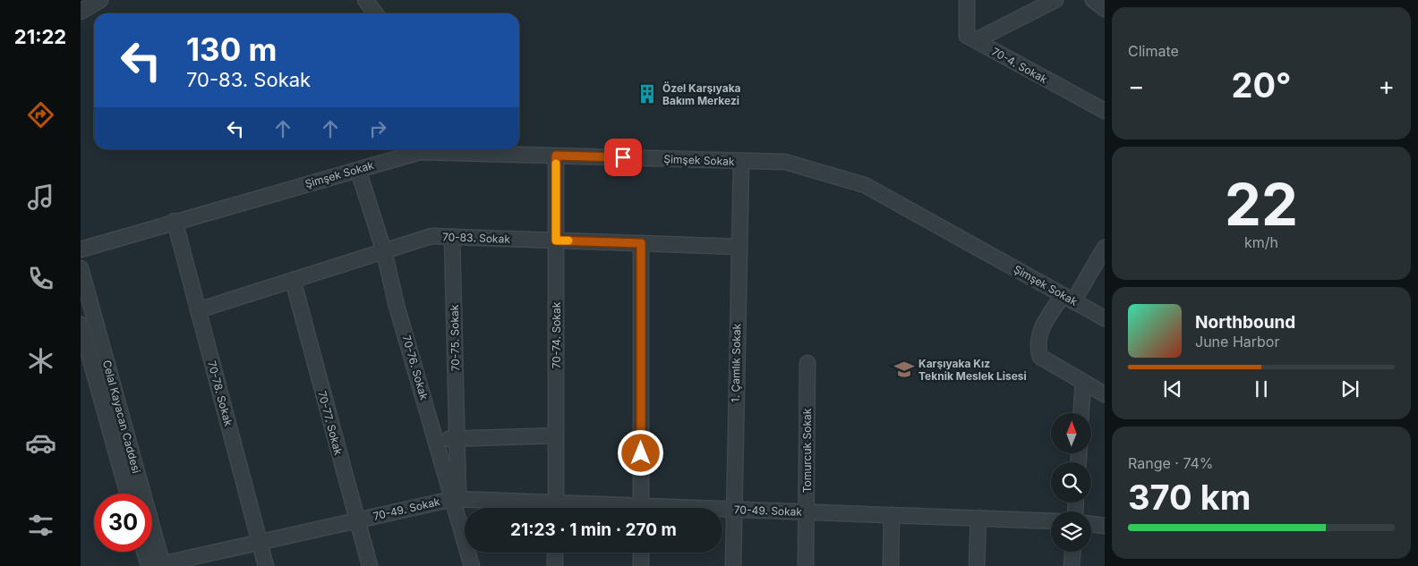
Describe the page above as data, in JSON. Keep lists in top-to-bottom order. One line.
{"streets":{"street":["70-4. Sokak","Şimşek Sokak","70-83. Sokak","70-74. Sokak","70-75. Sokak","1. Çamlık Sokak","70-76. Sokak","70-78. Sokak","Celal Kayacan Caddesi","70-77. Sokak","Tomurcuk Sokak","70-49. Sokak"]},"crossings":[["Şimşek Sokak","70-74. Sokak"],["Şimşek Sokak","1. Çamlık Sokak"],["Şimşek Sokak","70-76. Sokak"],["Şimşek Sokak","70-78. Sokak"],["70-83. Sokak","70-74. Sokak"],["70-83. Sokak","70-75. Sokak"],["70-83. Sokak","1. Çamlık Sokak"],["70-83. Sokak","70-76. Sokak"],["70-83. Sokak","70-78. Sokak"],["70-83. Sokak","70-77. Sokak"],["70-75. Sokak","70-76. Sokak"],["70-75. Sokak","70-49. Sokak"],["1. Çamlık Sokak","70-49. Sokak"],["70-76. Sokak","70-49. Sokak"],["70-78. Sokak","70-49. Sokak"],["Celal Kayacan Caddesi","70-49. Sokak"],["70-77. Sokak","70-49. Sokak"],["Tomurcuk Sokak","70-49. Sokak"]],"places":{"building":["Özel Karşıyaka Bakım Merkezi"],"school or university":["Karşıyaka Kız Teknik Meslek Lisesi"]},"north":"top","page":{"tabs":"21:22","tile":["Climate",["22","km/h"],["Range · 74%","370 km"]],"turn":["130 m","70-83. Sokak"],"heat":["−","20°","+"],"song":["Northbound","June Harbor"],"limit":"30","trip":"21:23 · 1 min · 270 m"}}
